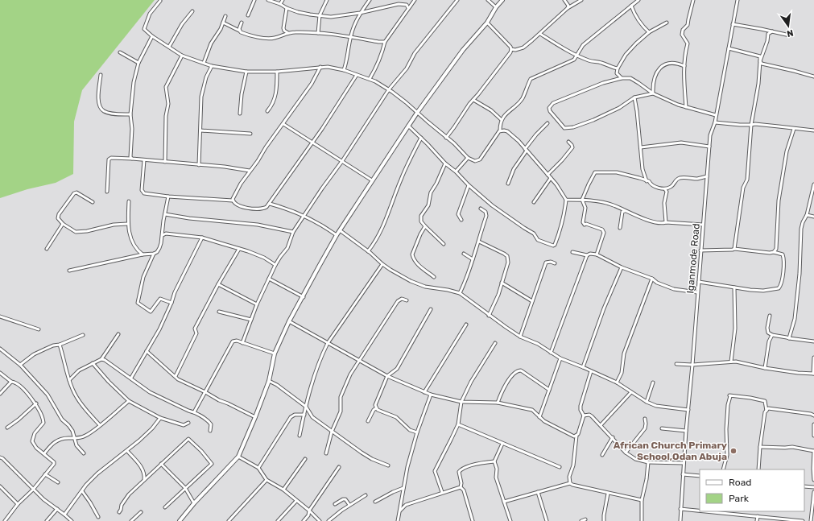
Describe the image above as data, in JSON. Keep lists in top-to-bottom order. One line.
{"streets":{"street":["Iganmode Road"]},"places":["African Church Primary School,Odan Abuja"],"legend":["Road","Park"],"north":"bottom"}
